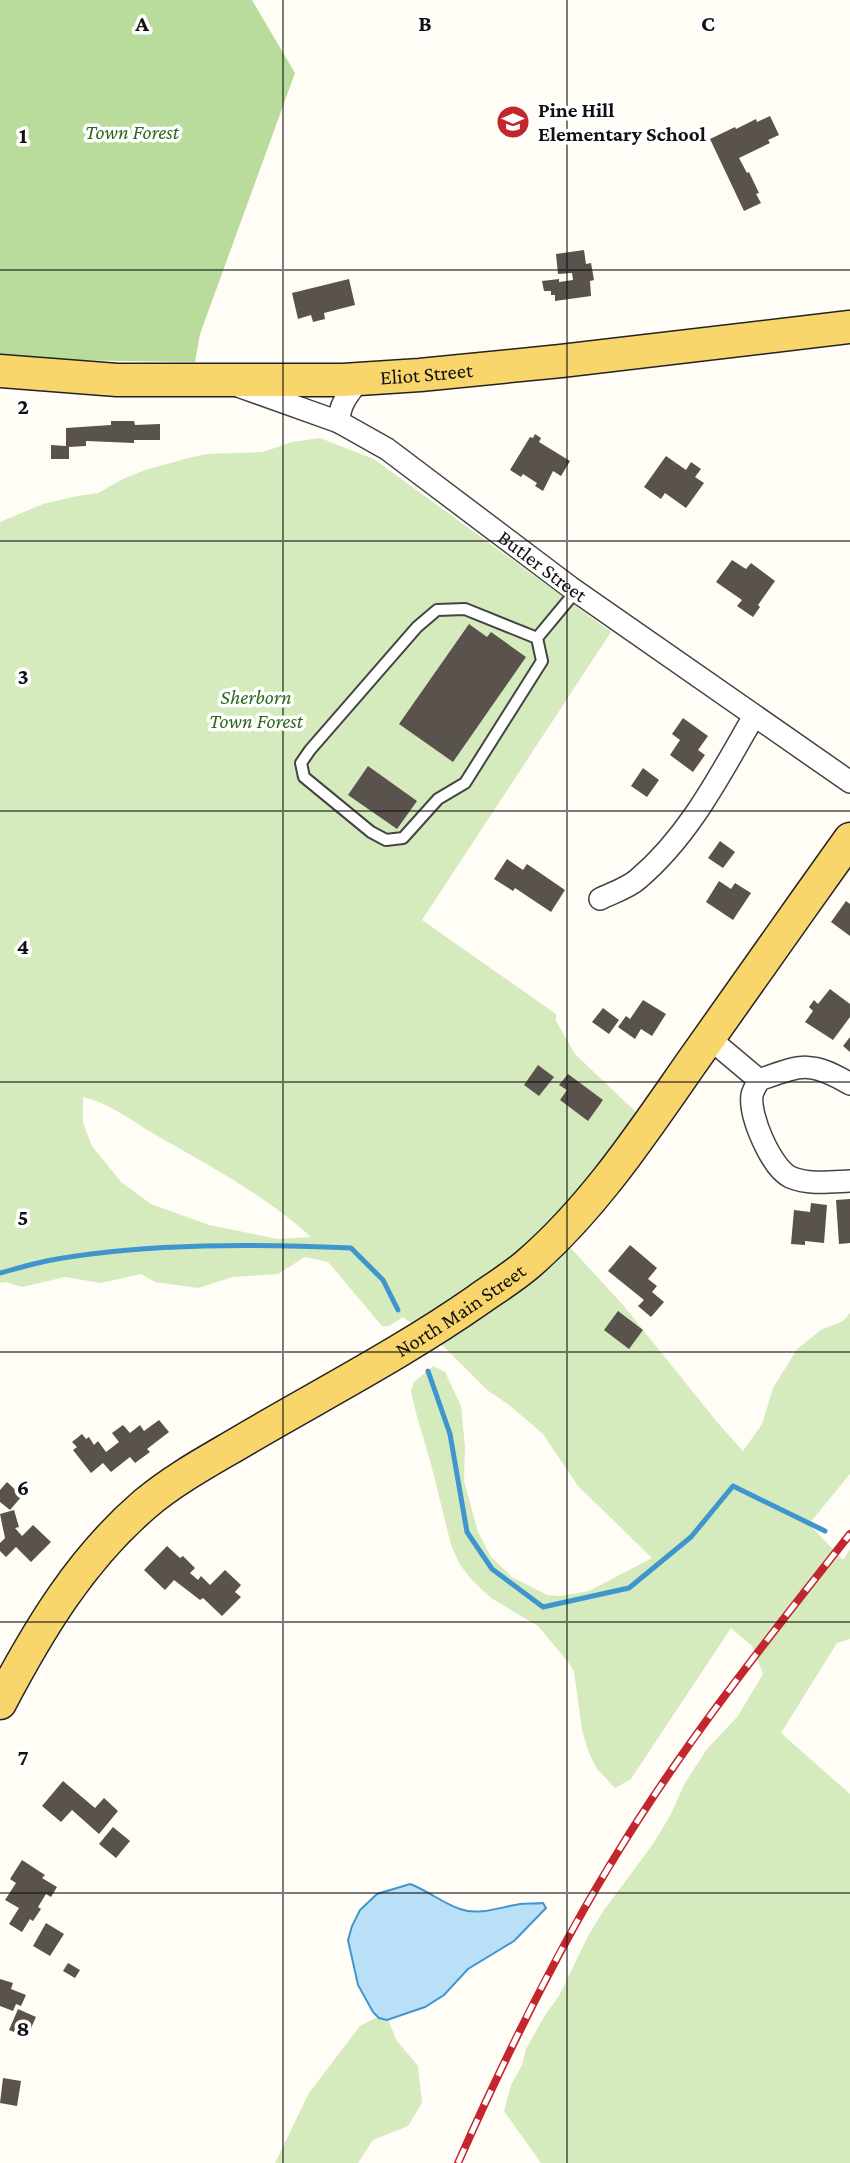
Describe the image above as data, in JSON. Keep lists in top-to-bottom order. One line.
{"streets":{"main road":["Eliot Street","North Main Street"],"street":["Butler Street"]},"crossings":[["Eliot Street","Butler Street"]],"parks":["Town Forest","Sherborn Town Forest"],"places":{"school or university":["Pine Hill Elementary School"]},"grid":{"columns":["A","B","C"],"rows":["1","2","3","4","5","6","7","8"]}}
